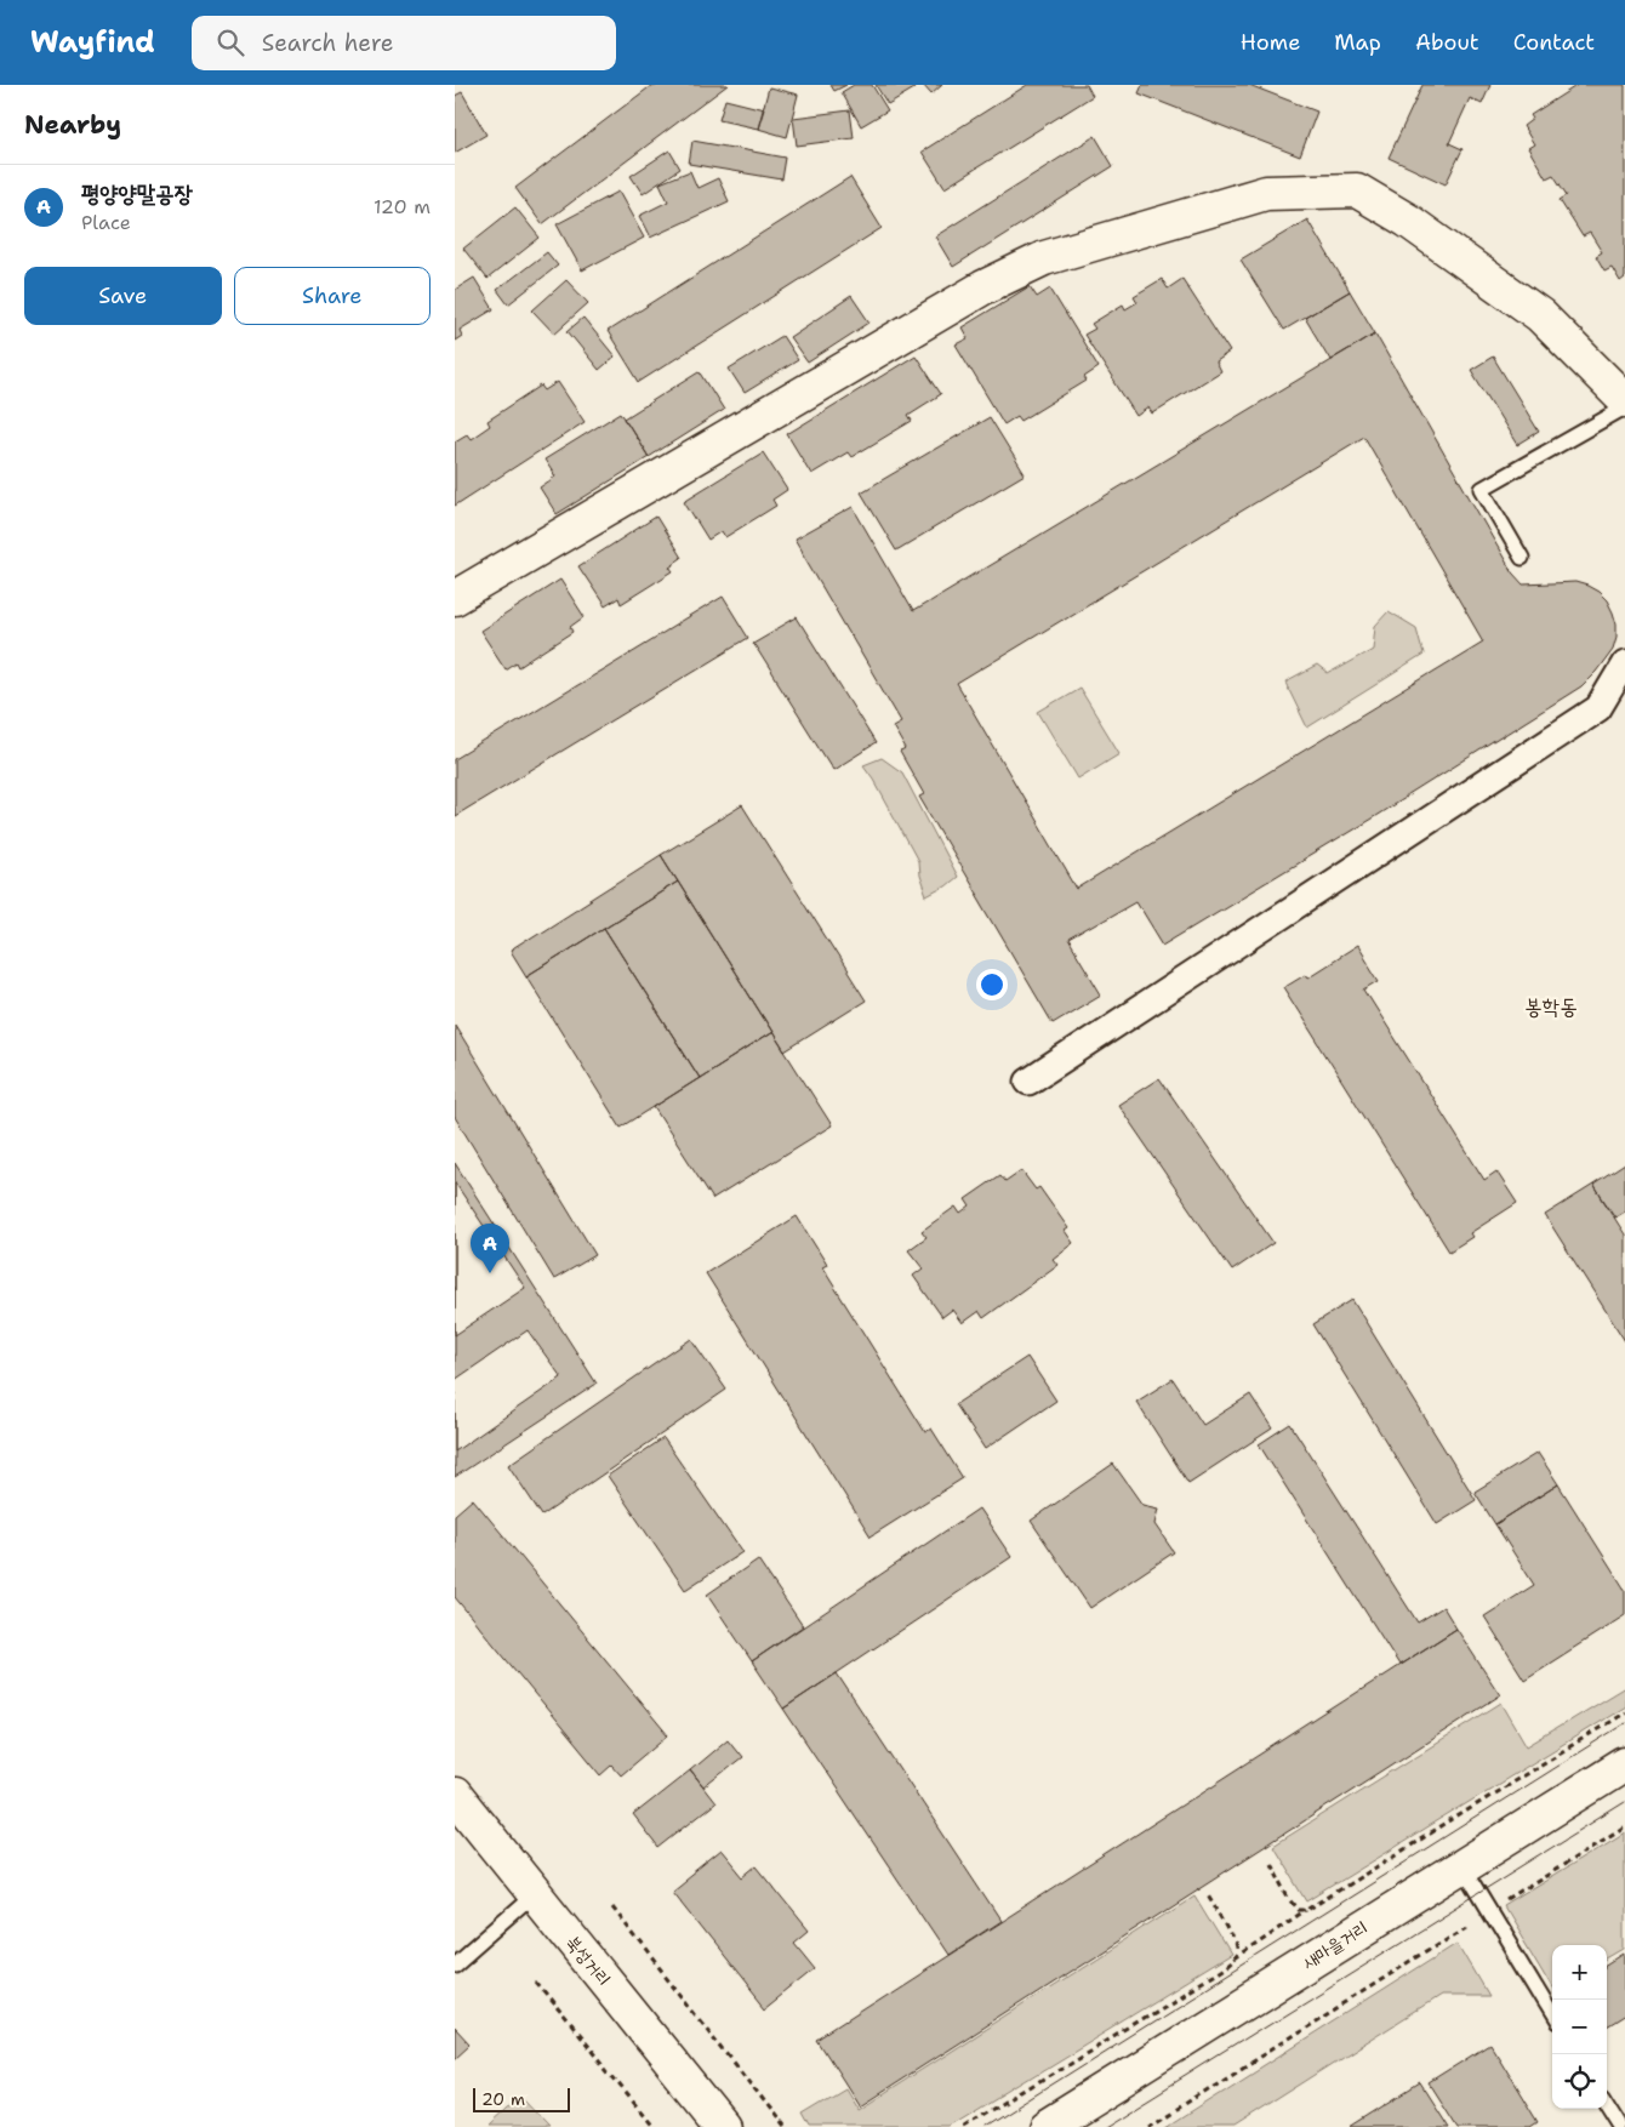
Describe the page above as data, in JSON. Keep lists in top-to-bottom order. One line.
{"streets":{"street":["새마을거리","북성거리"]},"districts":["봉학동"],"scale_bar":"20 m","page":{"header":"Wayfind","search":"Search here","nav":["Home","Map","About","Contact"],"heading":"Nearby","list":[{"mark":"A","name":"평양양말공장","note":"Place","value":"120 m"}],"buttons":["Save","Share"],"pins":"A","map_buttons":["+","−"],"scale":"20 m"}}
